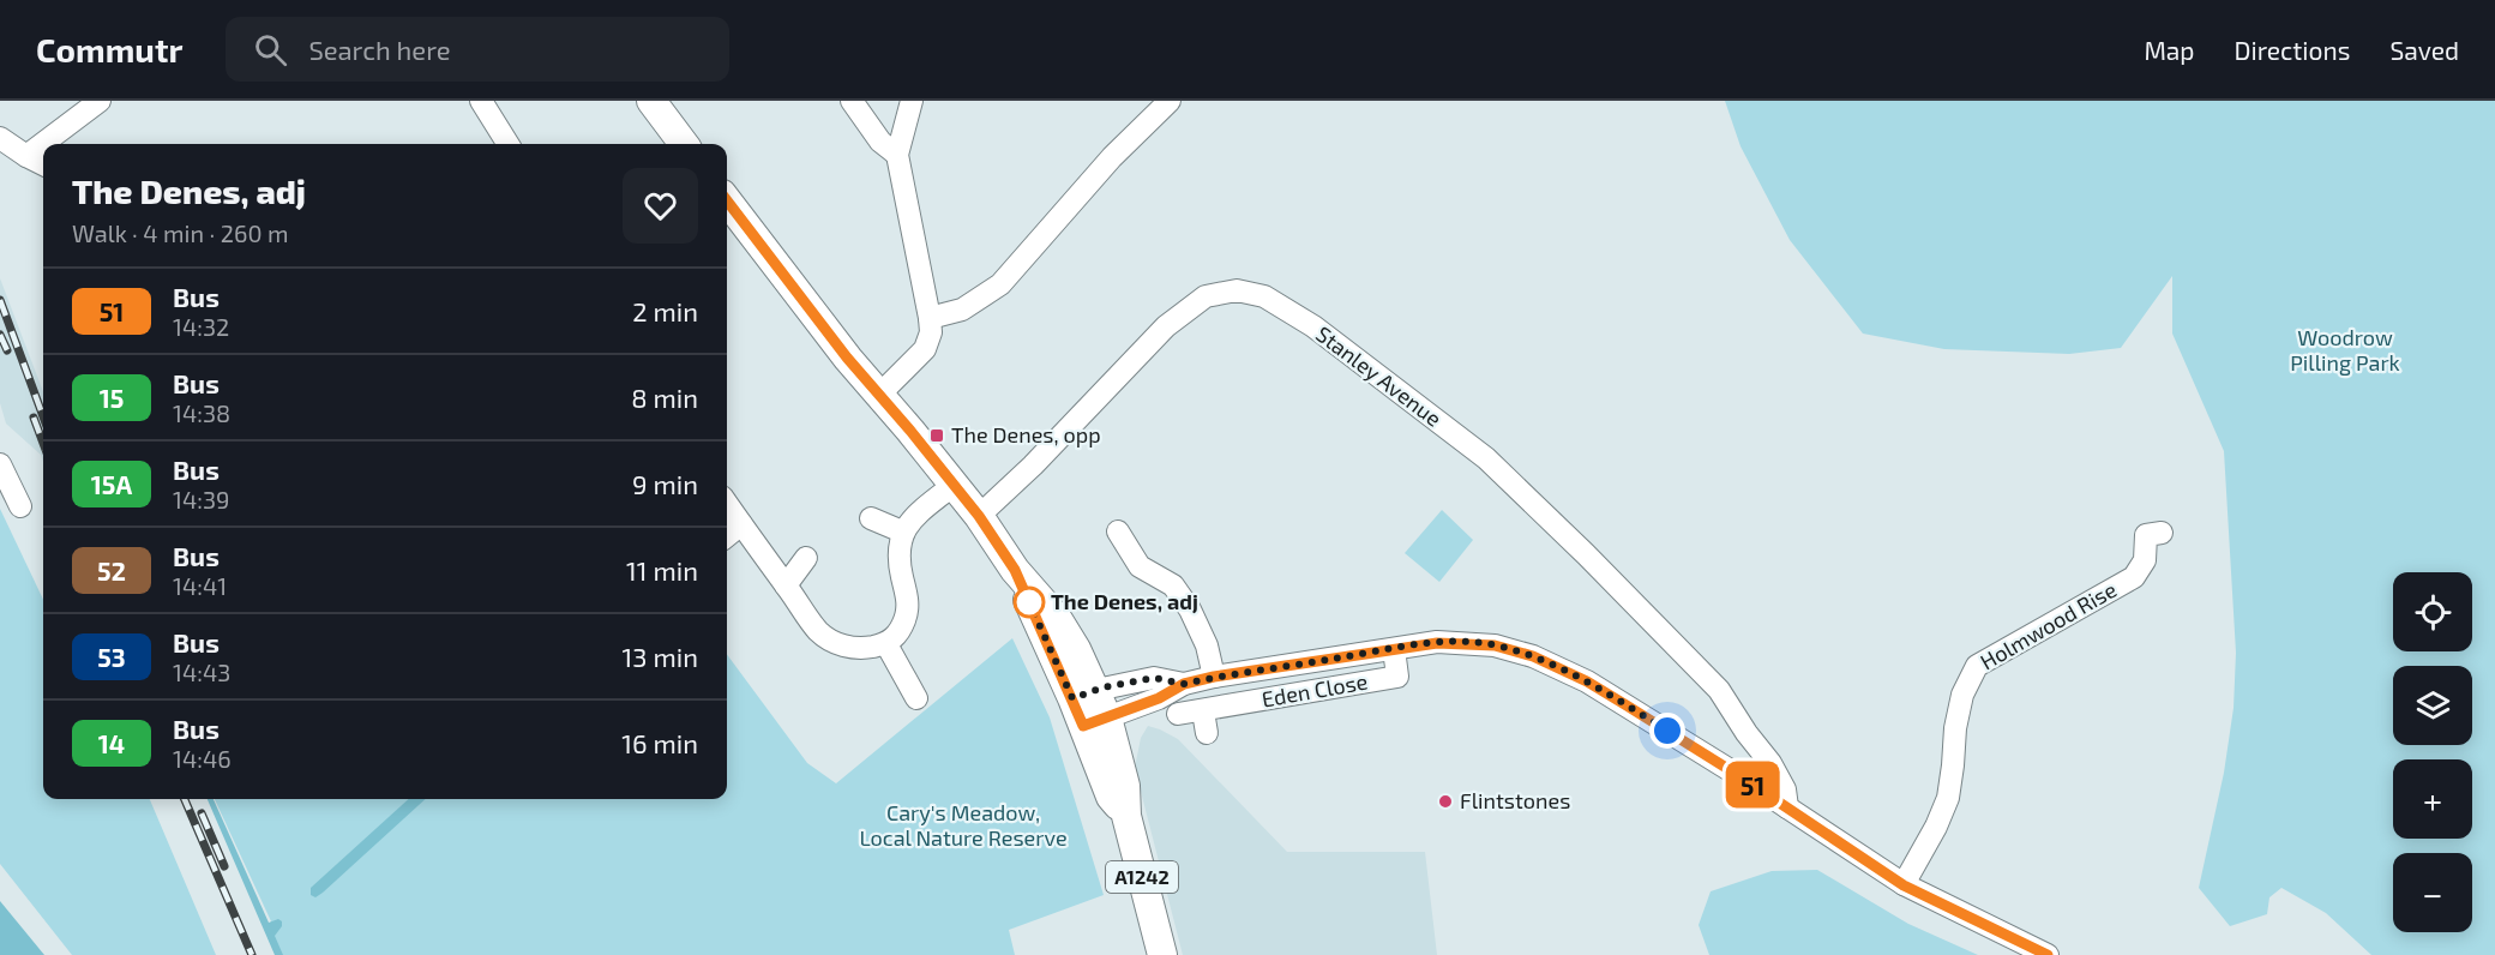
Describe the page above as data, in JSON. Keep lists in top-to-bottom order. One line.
{"streets":{"main road":["A1242"],"street":["Stanley Avenue","Holmwood Rise","Eden Close"]},"crossings":[["Stanley Avenue","A1242"]],"parks":["Woodrow Pilling Park","Cary's Meadow, Local Nature Reserve"],"places":{"transit":["The Denes, opp"],"other":["The Denes, adj","Flintstones"]},"lines":["bus line 51"],"page":{"header":"Commutr","search":"Search here","nav":["Map","Directions","Saved"],"on_map":"51","heading":["The Denes, adj","Walk · 4 min · 260 m"],"list":[{"mark":"51","name":"Bus","note":"14:32","value":"2 min"},{"mark":"15","name":"Bus","note":"14:38","value":"8 min"},{"mark":"15A","name":"Bus","note":"14:39","value":"9 min"},{"mark":"52","name":"Bus","note":"14:41","value":"11 min"},{"mark":"53","name":"Bus","note":"14:43","value":"13 min"},{"mark":"14","name":"Bus","note":"14:46","value":"16 min"}],"map_buttons":["+","−"]}}
